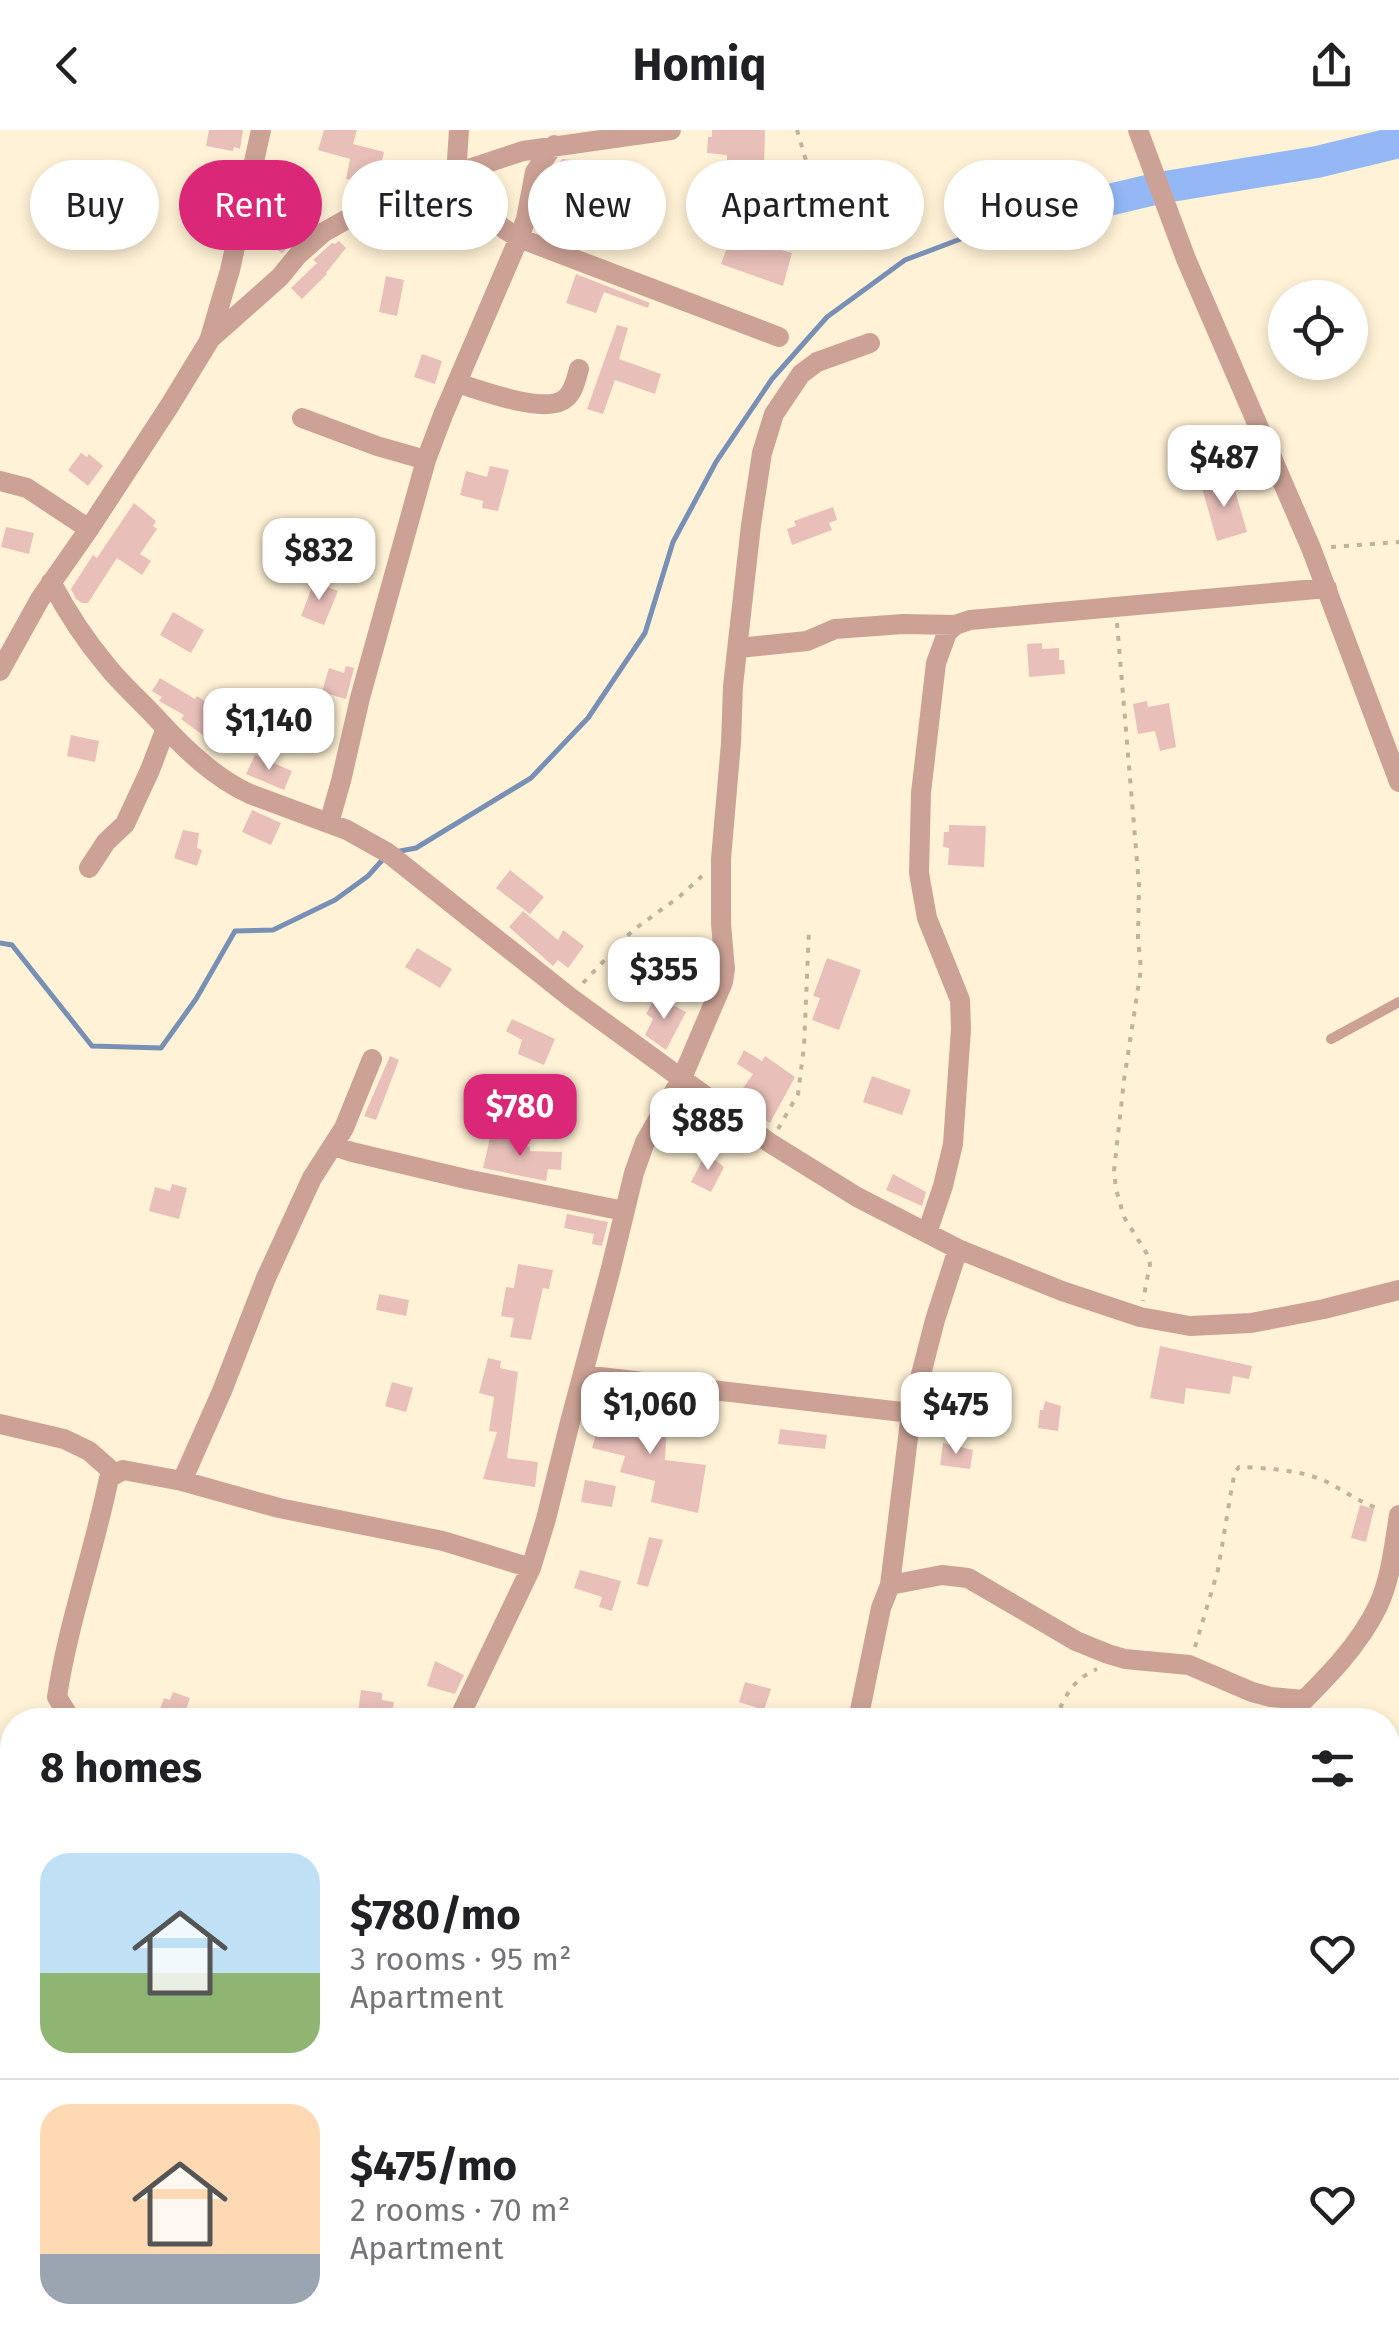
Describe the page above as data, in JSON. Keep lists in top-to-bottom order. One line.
{"page":{"header":"Homiq","chip":["Buy","Rent","Filters","New","Apartment","House"],"price":["$487","$832","$1,140","$355","$780","$885","$1,060","$475"],"heading":"8 homes","list":[{"name":"$780/mo","note":"3 rooms · 95 m² · Apartment"},{"name":"$475/mo","note":"2 rooms · 70 m² · Apartment"}]}}
